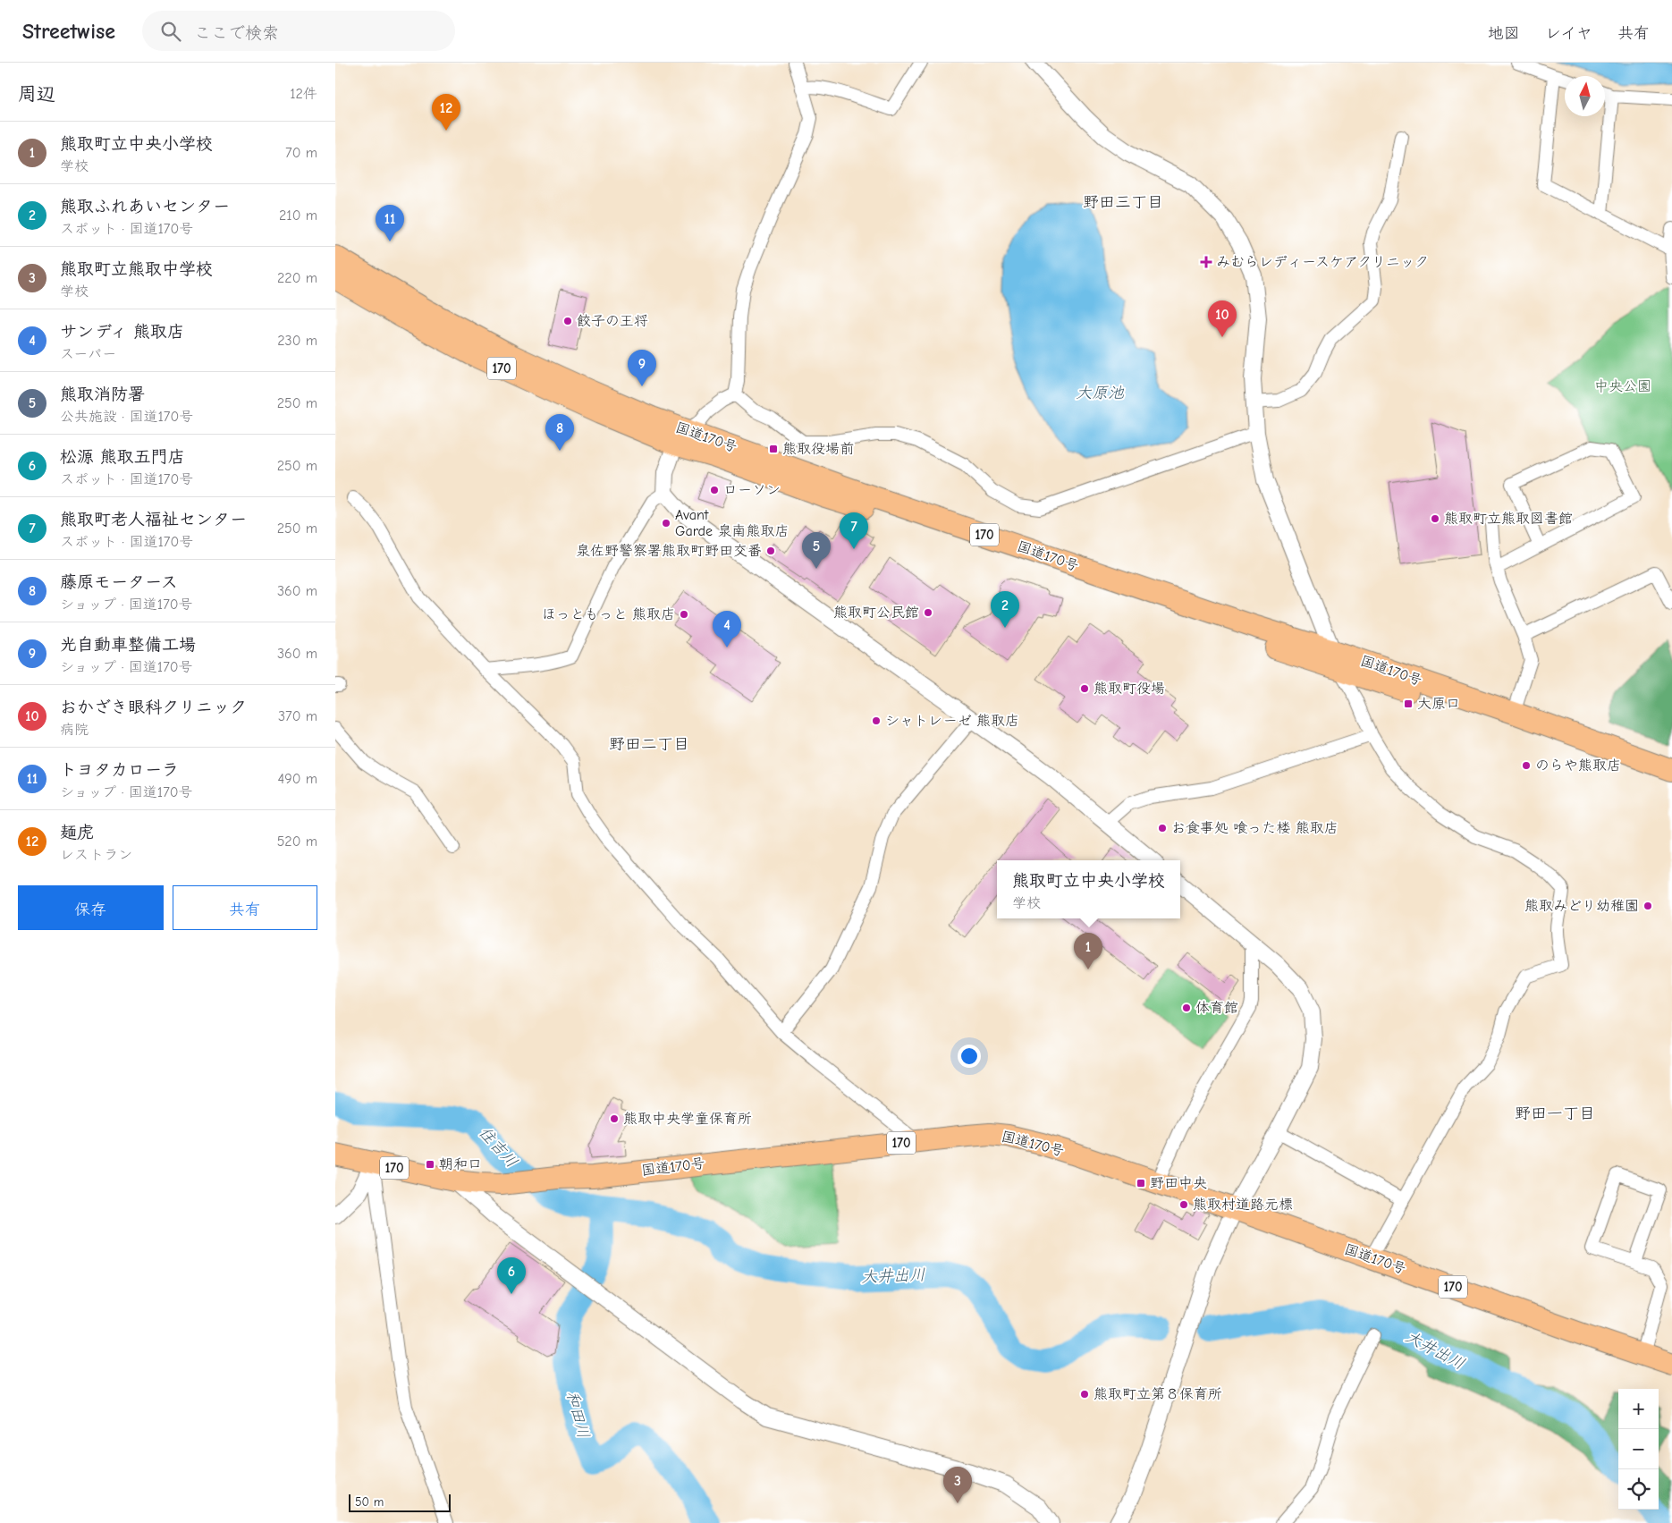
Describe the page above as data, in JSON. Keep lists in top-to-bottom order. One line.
{"streets":{"highway":["170","国道170号"]},"districts":["野田三丁目","野田二丁目","野田一丁目"],"water":["大原池","住吉川","大井出川","和田川"],"parks":["中央公園"],"places":{"health":["みむらレディースケアクリニック"],"other":["餃子の王将","ローソン","熊取町立熊取図書館","Avant Garde 泉南熊取店","泉佐野警察署熊取町野田交番","熊取町公民館","ほっともっと 熊取店","熊取町役場","シャトレーゼ 熊取店","のらや熊取店","お食事処 喰った楼 熊取店","熊取みどり幼稚園","体育館","熊取中央学童保育所","熊取村道路元標","熊取町立第８保育所"],"transit":["熊取役場前","大原口","朝和口","野田中央"]},"scale_bar":"50 m","north":"top","page":{"header":"Streetwise","search":"ここで検索","nav":["地図","レイヤ","共有"],"heading":["周辺","12件"],"pins":["12","11","10","9","8","7","5","2","4","1","6","3"],"list":[{"mark":"1","name":"熊取町立中央小学校","note":"学校","value":"70 m"},{"mark":"2","name":"熊取ふれあいセンター","note":"スポット · 国道170号","value":"210 m"},{"mark":"3","name":"熊取町立熊取中学校","note":"学校","value":"220 m"},{"mark":"4","name":"サンディ 熊取店","note":"スーパー","value":"230 m"},{"mark":"5","name":"熊取消防署","note":"公共施設 · 国道170号","value":"250 m"},{"mark":"6","name":"松源 熊取五門店","note":"スポット · 国道170号","value":"250 m"},{"mark":"7","name":"熊取町老人福祉センター","note":"スポット · 国道170号","value":"250 m"},{"mark":"8","name":"藤原モータース","note":"ショップ · 国道170号","value":"360 m"},{"mark":"9","name":"光自動車整備工場","note":"ショップ · 国道170号","value":"360 m"},{"mark":"10","name":"おかざき眼科クリニック","note":"病院","value":"370 m"},{"mark":"11","name":"トヨタカローラ","note":"ショップ · 国道170号","value":"490 m"},{"mark":"12","name":"麺虎","note":"レストラン","value":"520 m"}],"popup":["熊取町立中央小学校","学校"],"buttons":["保存","共有"],"map_buttons":["+","−"],"scale":"50 m"}}
